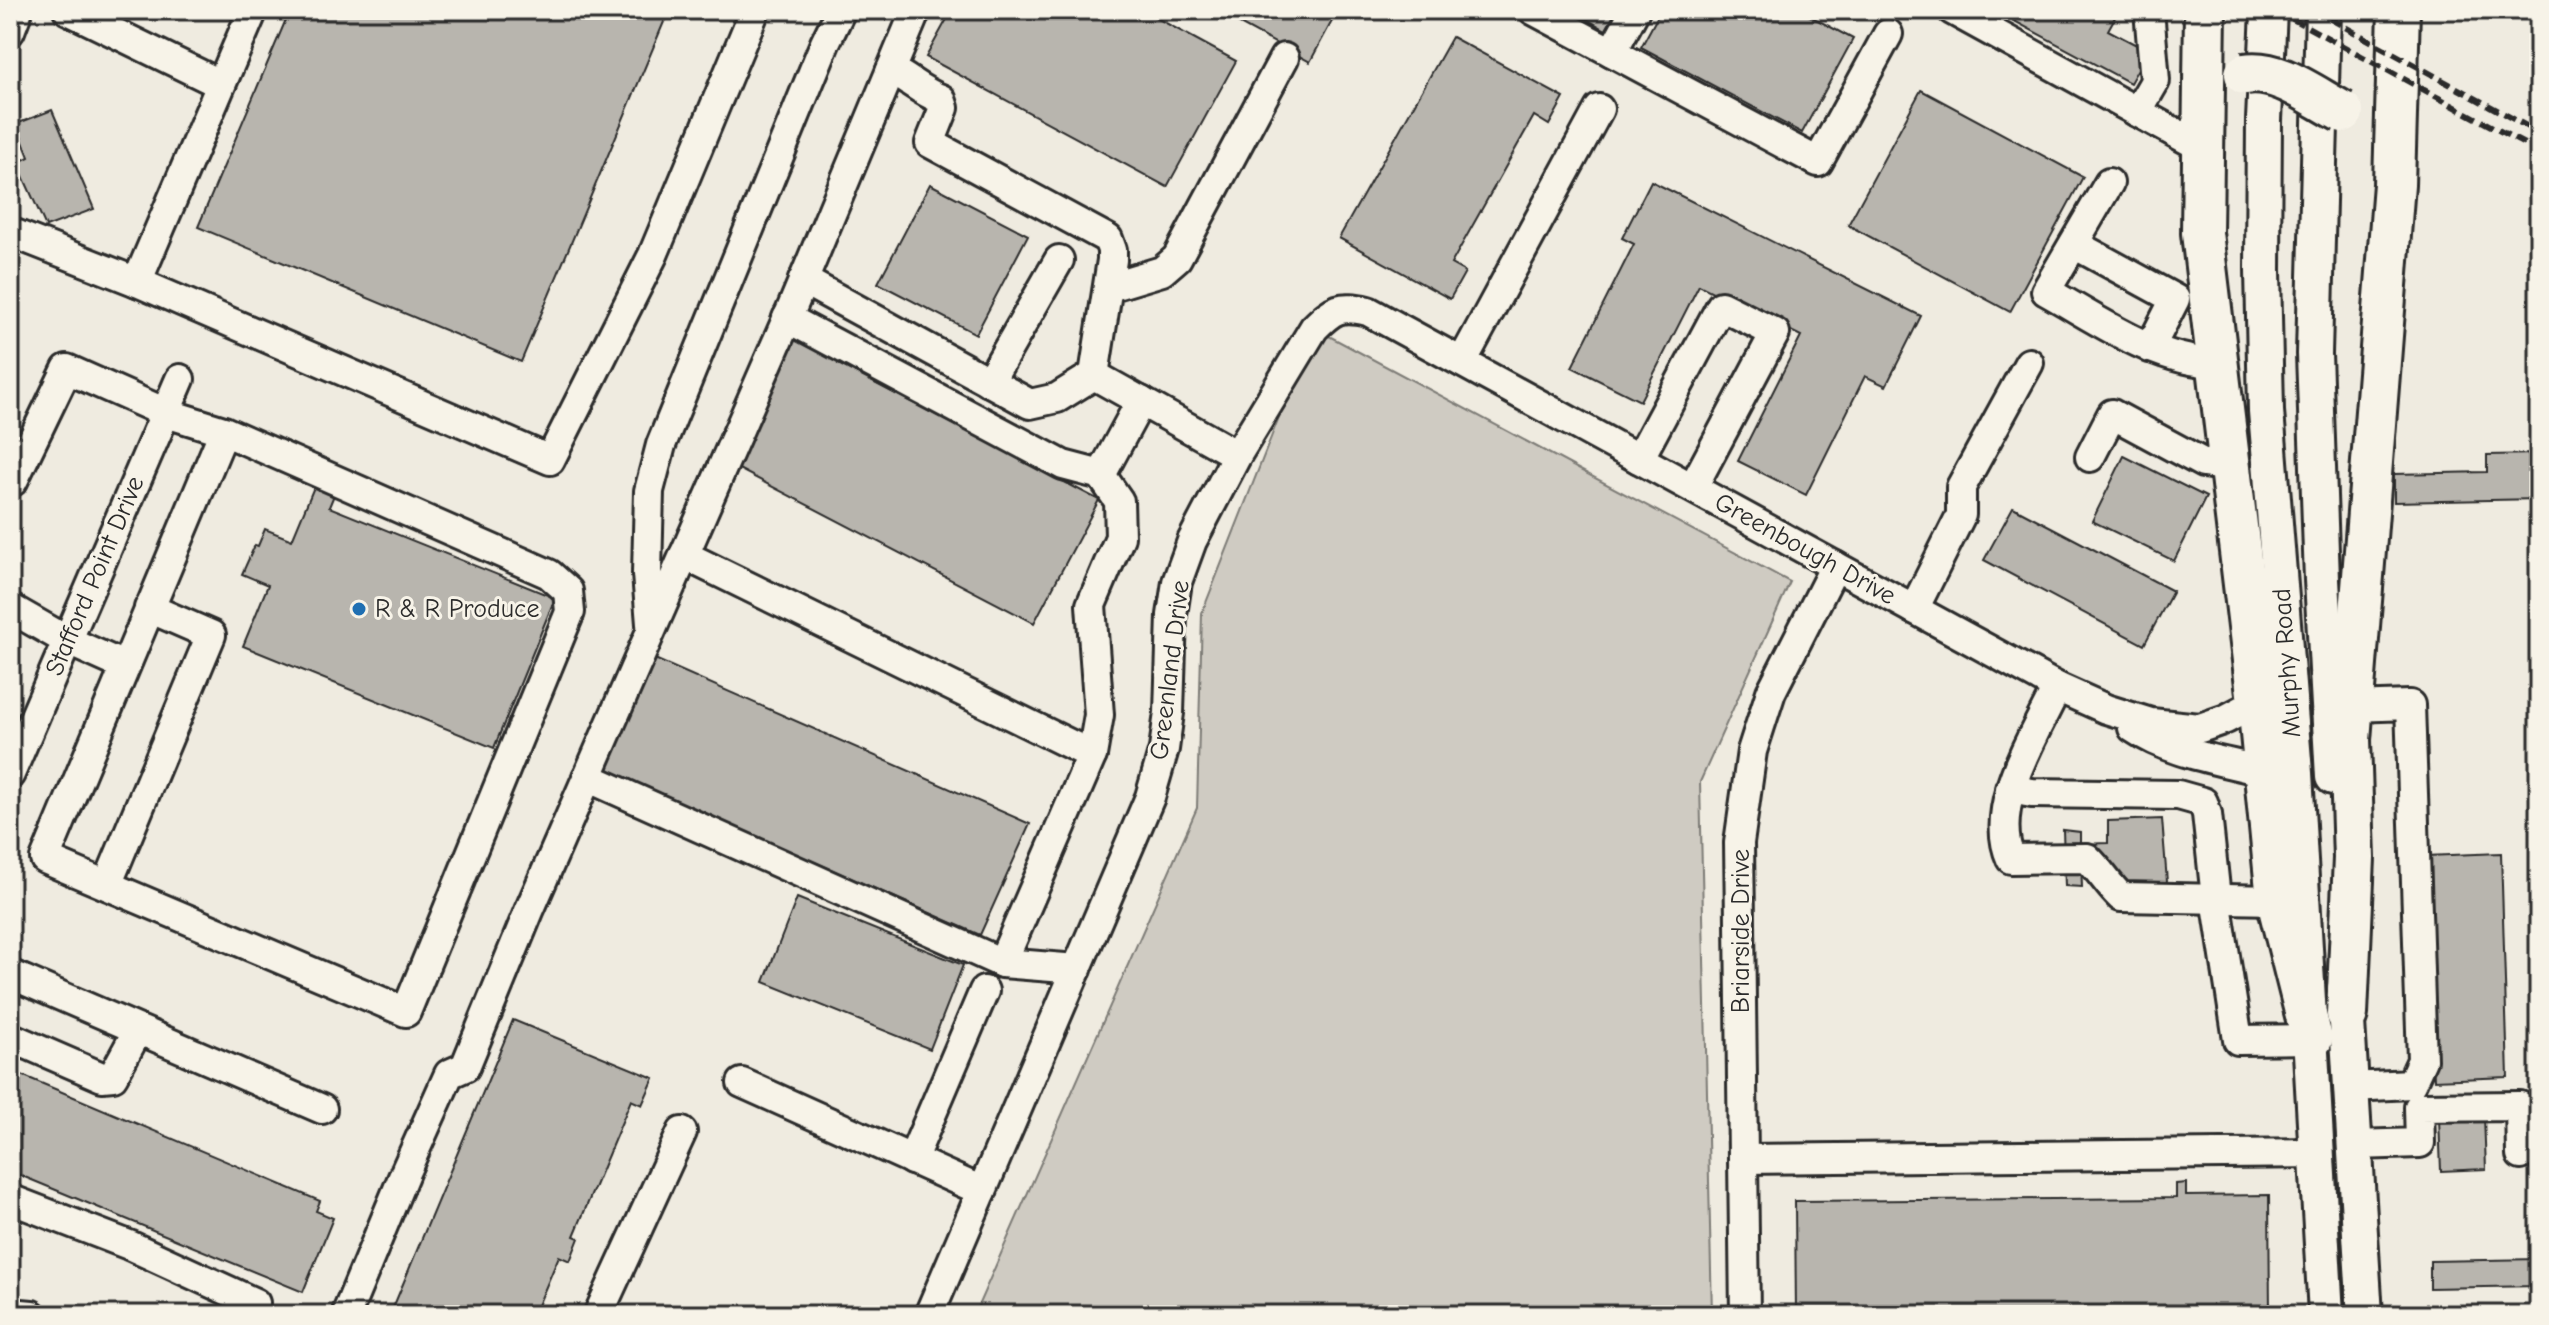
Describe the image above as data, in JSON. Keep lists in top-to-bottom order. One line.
{"streets":{"main road":["Murphy Road"],"street":["Greenbough Drive","Stafford Point Drive","Greenland Drive","Briarside Drive"]},"crossings":[["Greenbough Drive","Greenland Drive"],["Greenbough Drive","Briarside Drive"]],"places":["R & R Produce"]}
